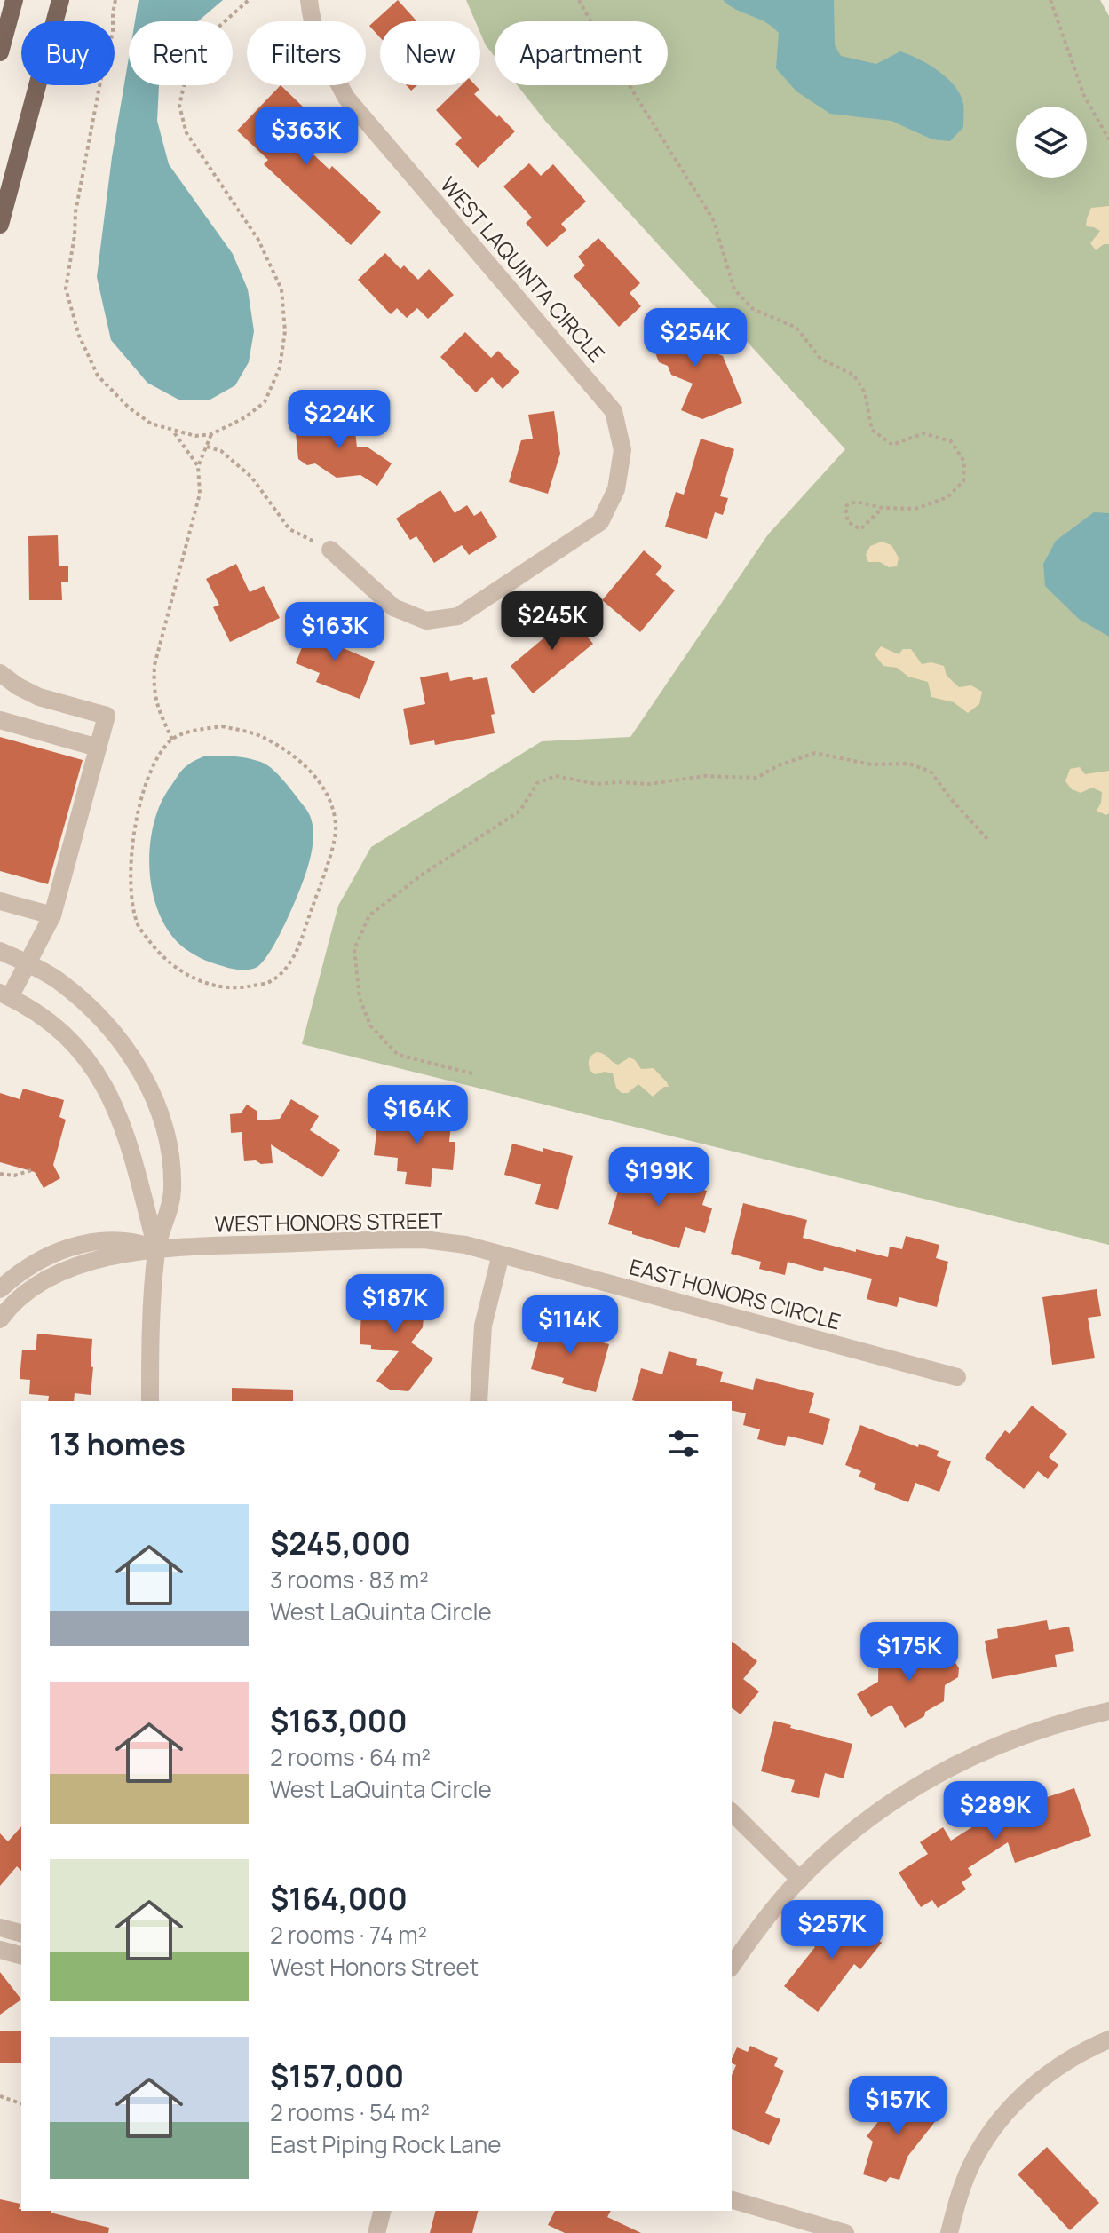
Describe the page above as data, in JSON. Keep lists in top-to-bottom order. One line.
{"streets":{"street":["WEST LAQUINTA CIRCLE","WEST HONORS STREET","EAST HONORS CIRCLE"]},"crossings":[["WEST HONORS STREET","EAST HONORS CIRCLE"]],"page":{"chip":["Buy","Rent","Filters","New","Apartment"],"price":["$363K","$254K","$224K","$245K","$163K","$164K","$199K","$187K","$114K","$175K","$289K","$257K","$157K"],"heading":"13 homes","list":[{"name":"$245,000","note":"3 rooms · 83 m² · West LaQuinta Circle"},{"name":"$163,000","note":"2 rooms · 64 m² · West LaQuinta Circle"},{"name":"$164,000","note":"2 rooms · 74 m² · West Honors Street"},{"name":"$157,000","note":"2 rooms · 54 m² · East Piping Rock Lane"}]}}
